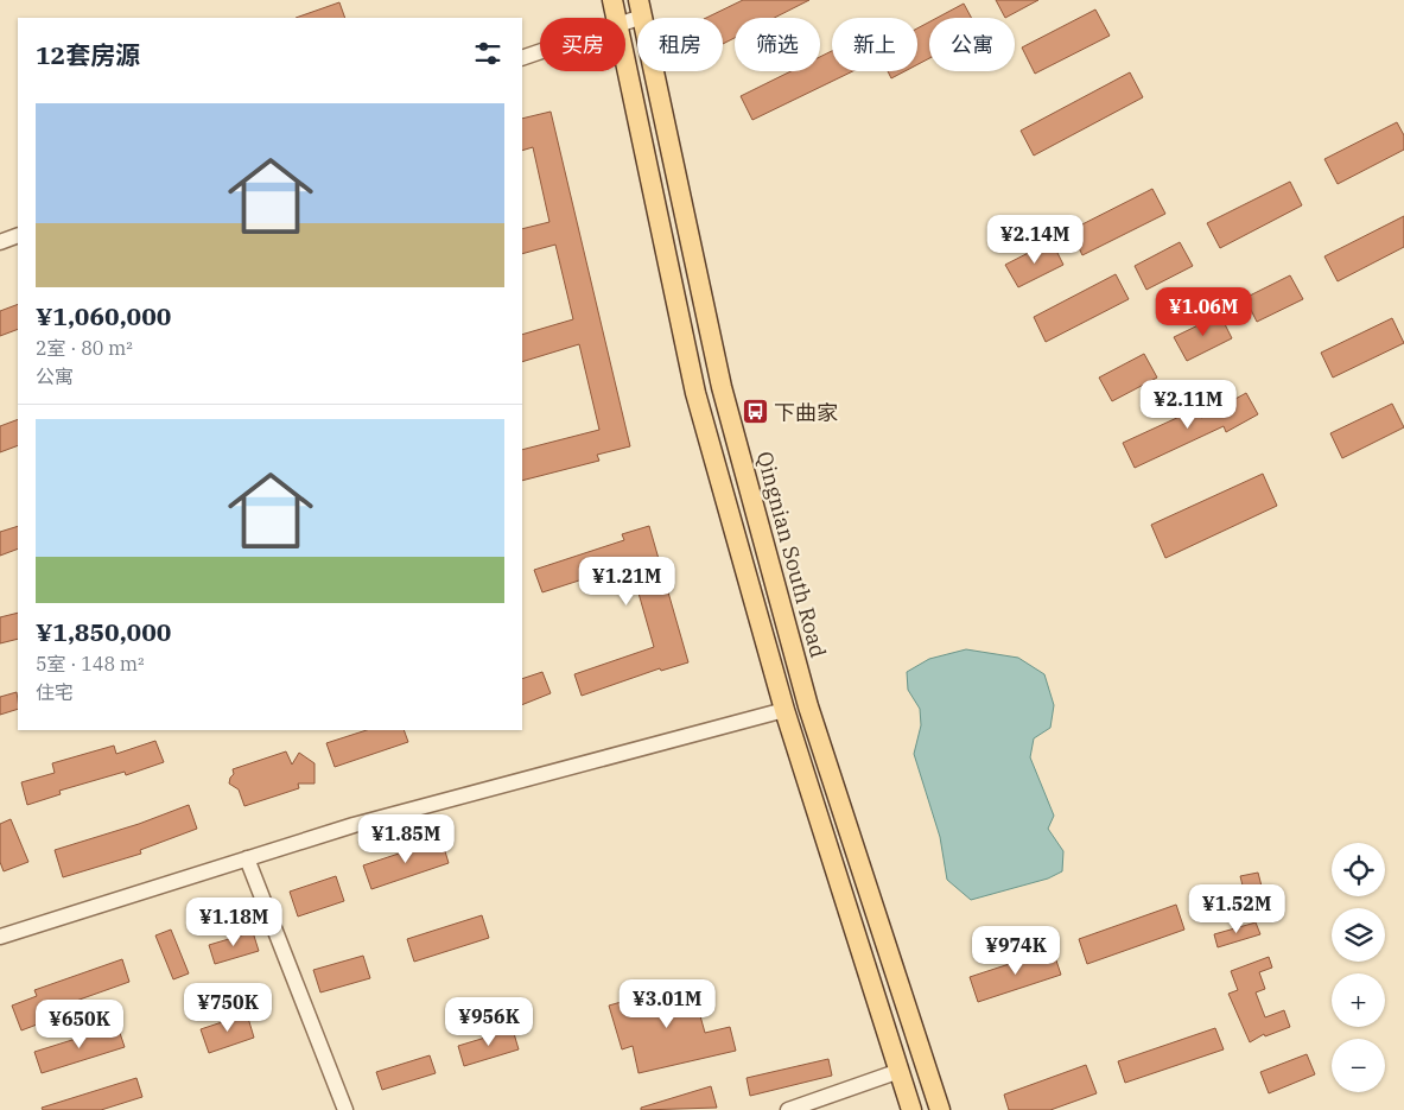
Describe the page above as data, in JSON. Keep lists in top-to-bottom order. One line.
{"streets":{"main road":["Qingnian South Road"]},"places":{"bus stop":["下曲家"]},"page":{"chip":["买房","租房","筛选","新上","公寓"],"heading":"12套房源","list":[{"name":"¥1,060,000","note":"2室 · 80 m² · 公寓"},{"name":"¥1,850,000","note":"5室 · 148 m² · 住宅"}],"price":["¥2.14M","¥1.06M","¥2.11M","¥1.21M","¥1.85M","¥1.52M","¥1.18M","¥974K","¥3.01M","¥750K","¥956K","¥650K"],"map_buttons":["+","−"]}}
